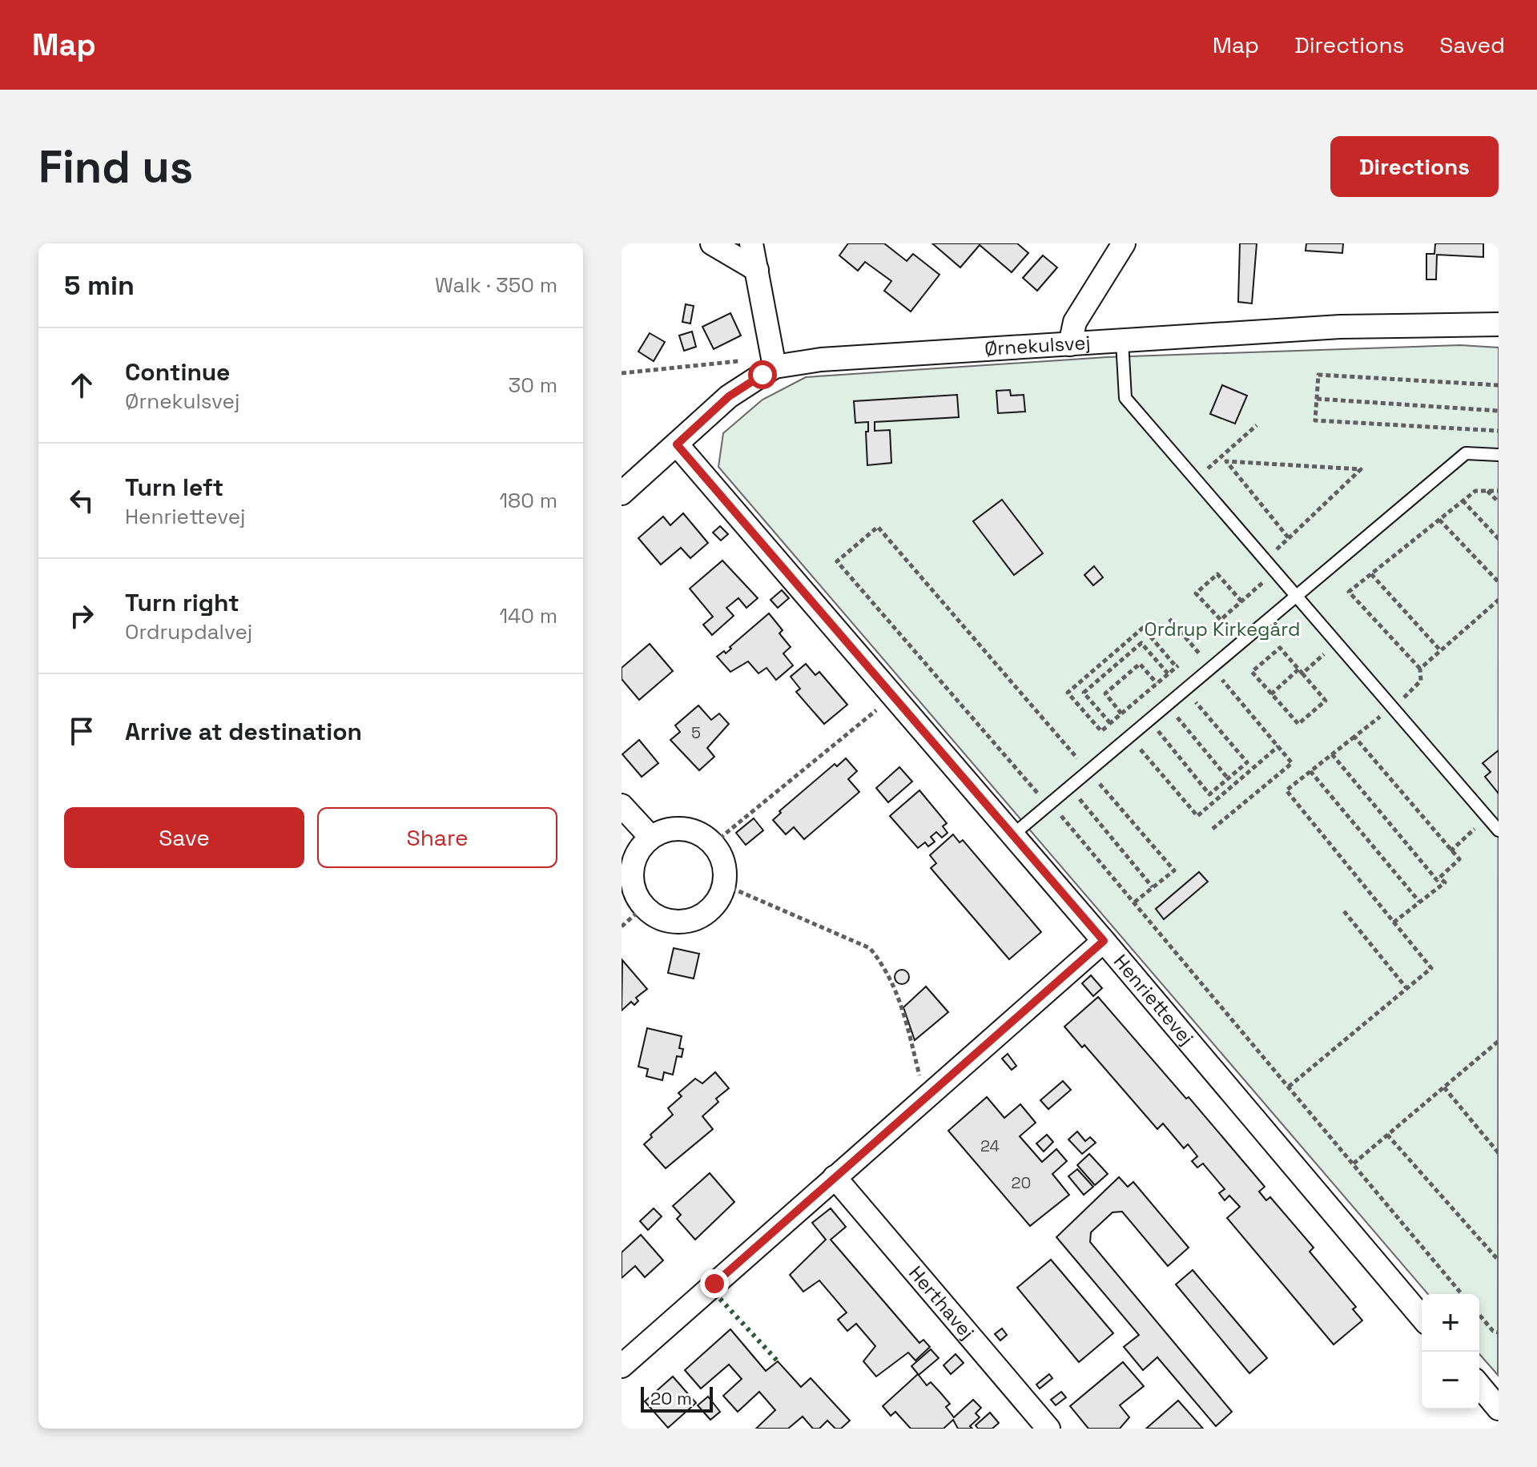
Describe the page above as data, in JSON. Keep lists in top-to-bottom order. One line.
{"streets":{"street":["Ørnekulsvej","Henriettevej","Herthavej"]},"crossings":[["Ørnekulsvej","Henriettevej"]],"parks":["Ordrup Kirkegård"],"house_numbers":["5","24","20"],"scale_bar":"20 m","page":{"header":"Map","nav":["Map","Directions","Saved"],"buttons":["Directions",["Save","Share"]],"title":"Find us","heading":["5 min","Walk · 350 m"],"list":[["Continue","Ørnekulsvej","30 m"],["Turn left","Henriettevej","180 m"],["Turn right","Ordrupdalvej","140 m"],"Arrive at destination"],"map_buttons":["+","−"],"scale":"20 m"}}
